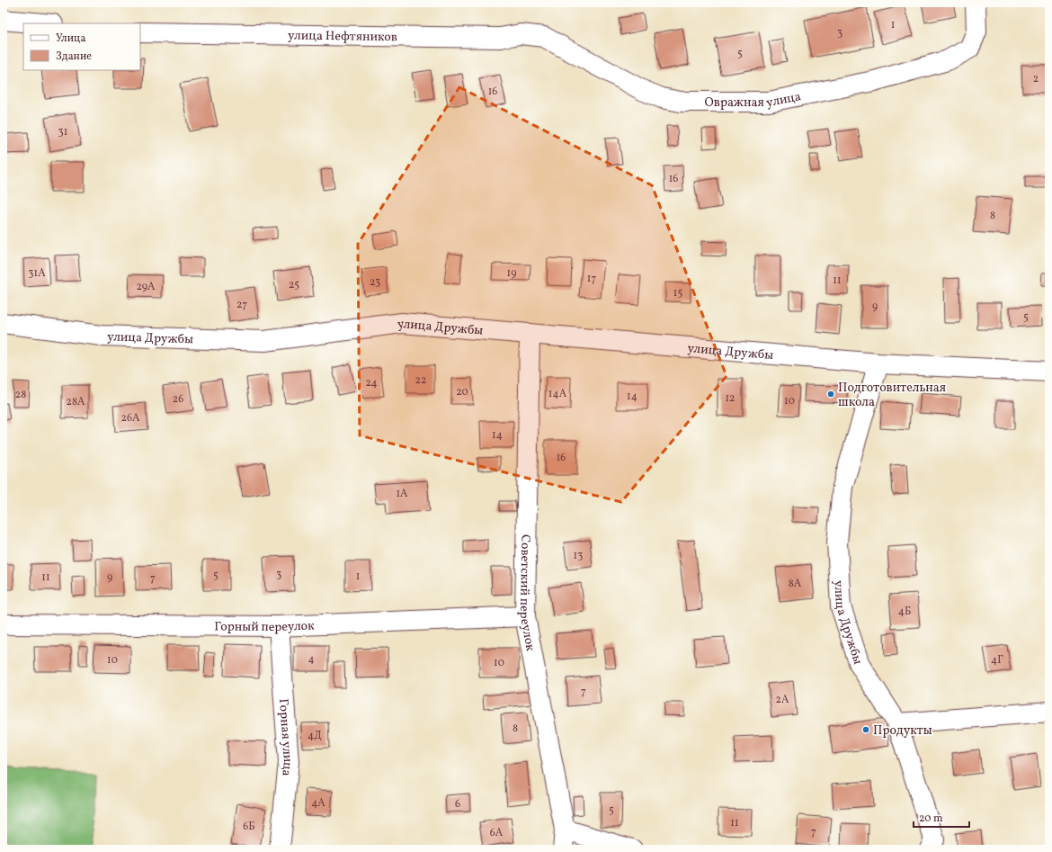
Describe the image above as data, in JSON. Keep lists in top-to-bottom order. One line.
{"streets":{"street":["улица Нефтяников","Овражная улица","улица Дружбы","Советский переулок","Горный переулок","Горная улица"]},"crossings":[["улица Нефтяников","Овражная улица"],["улица Дружбы","Советский переулок"],["Советский переулок","Горный переулок"],["Горный переулок","Горная улица"]],"places":["Подготовительная школа","Продукты"],"house_numbers":["1","3","5","2","16","31","16","8","31А","19","17","11","23","25","29А","15","27","9","5","22","24","20","14А","28","14","12","26","10","28А","26А","14","16","1А","13","3","5","1","11","9","7","8А","4Б","4","10","4Г","10","7","2А","8","4Д","4А","6","5","11","6Б","7","6А"],"legend":["Улица","Здание"],"scale_bar":"20 m"}
